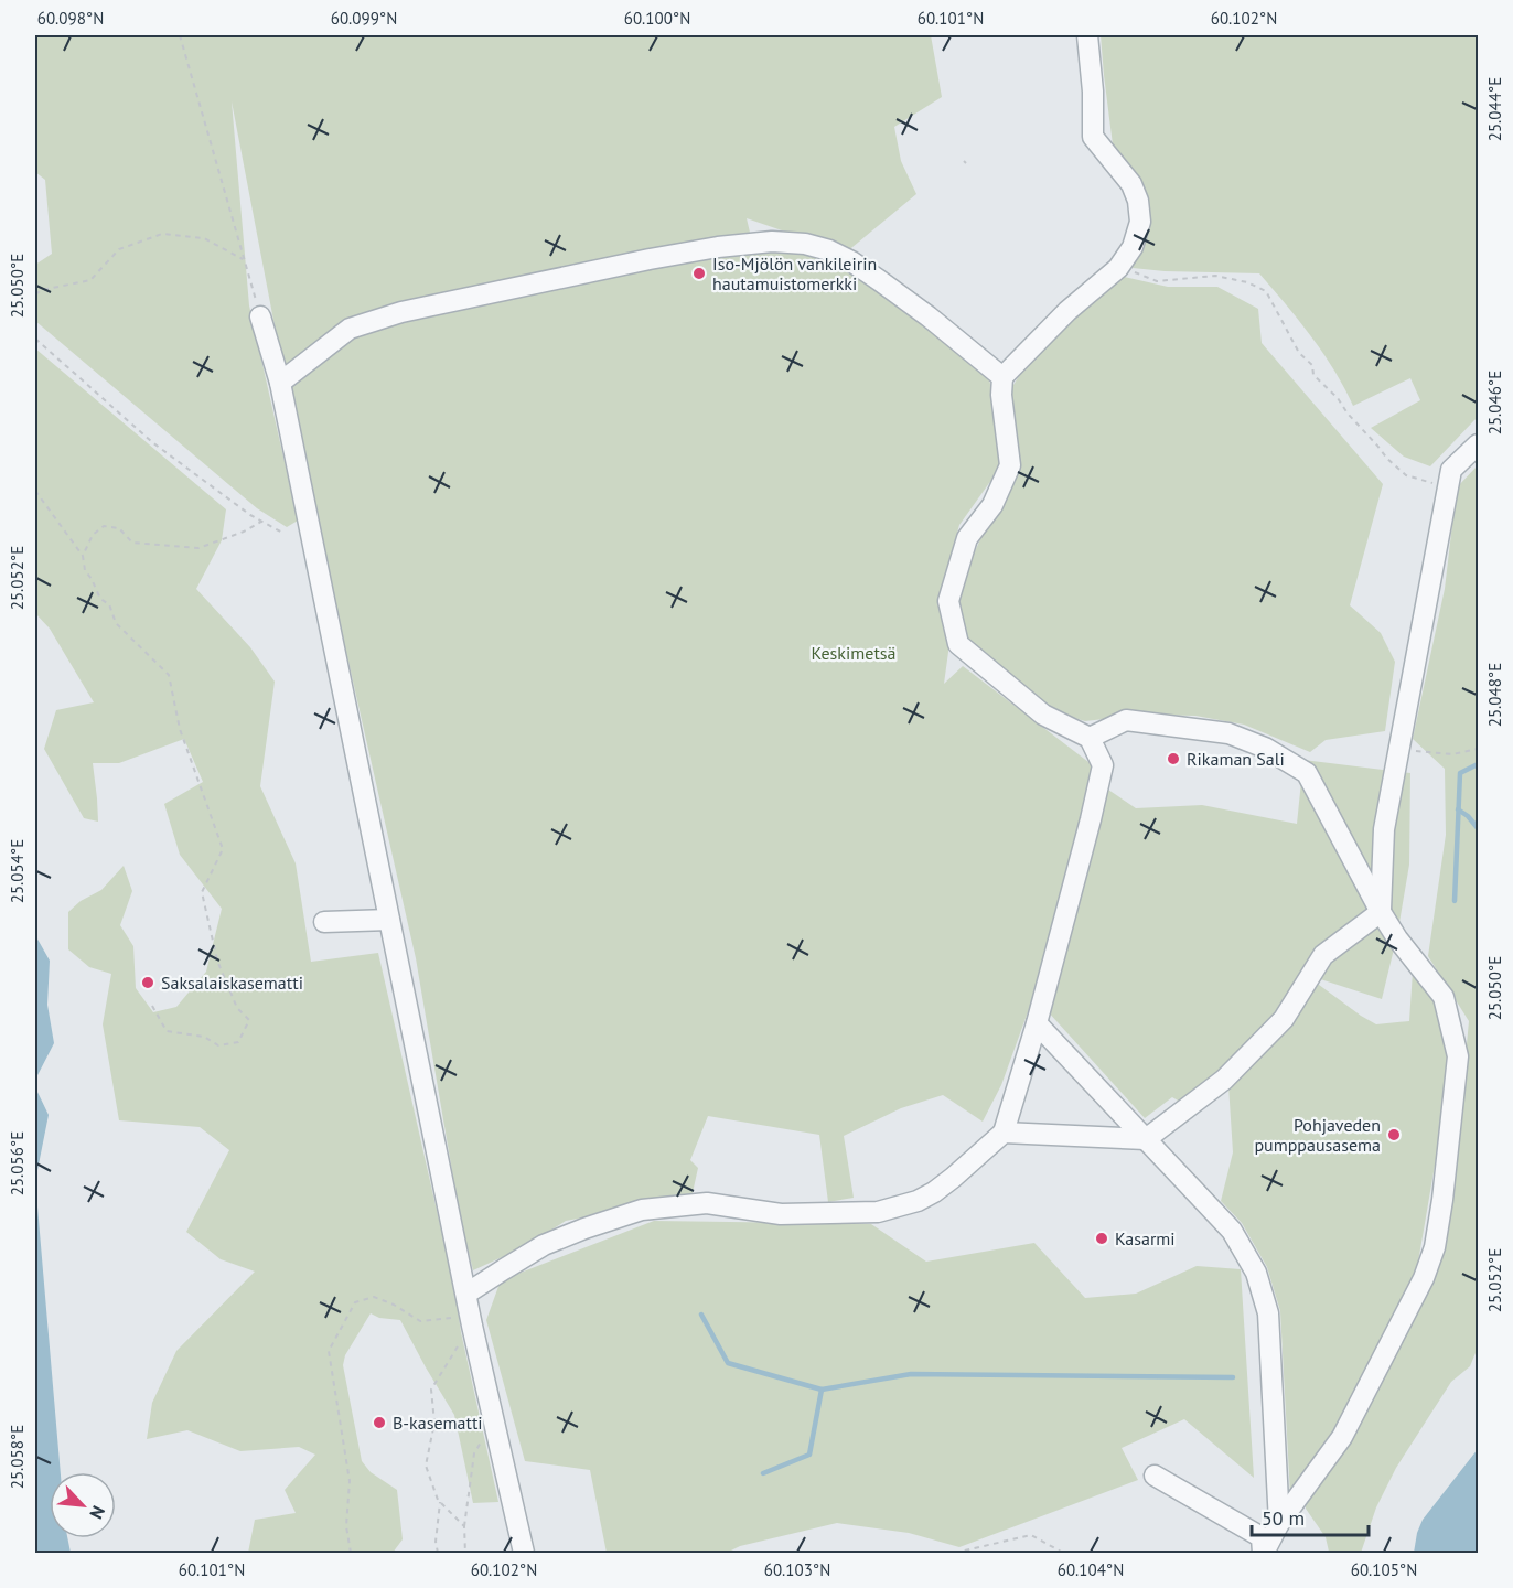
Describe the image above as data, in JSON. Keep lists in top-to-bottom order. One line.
{"parks":["Keskimetsä"],"places":["Iso-Mjölön vankileirin hautamuistomerkki","Rikaman Sali","Saksalaiskasematti","Pohjaveden pumppausasema","Kasarmi","B-kasematti"],"scale_bar":"50 m","north":"bottom right","coordinates":["60.098°N","60.099°N","60.100°N","60.101°N","60.102°N","25.044°E","25.050°E","25.046°E","25.052°E","25.048°E","25.054°E","25.056°E","25.058°E","60.103°N","60.104°N","60.105°N"]}
